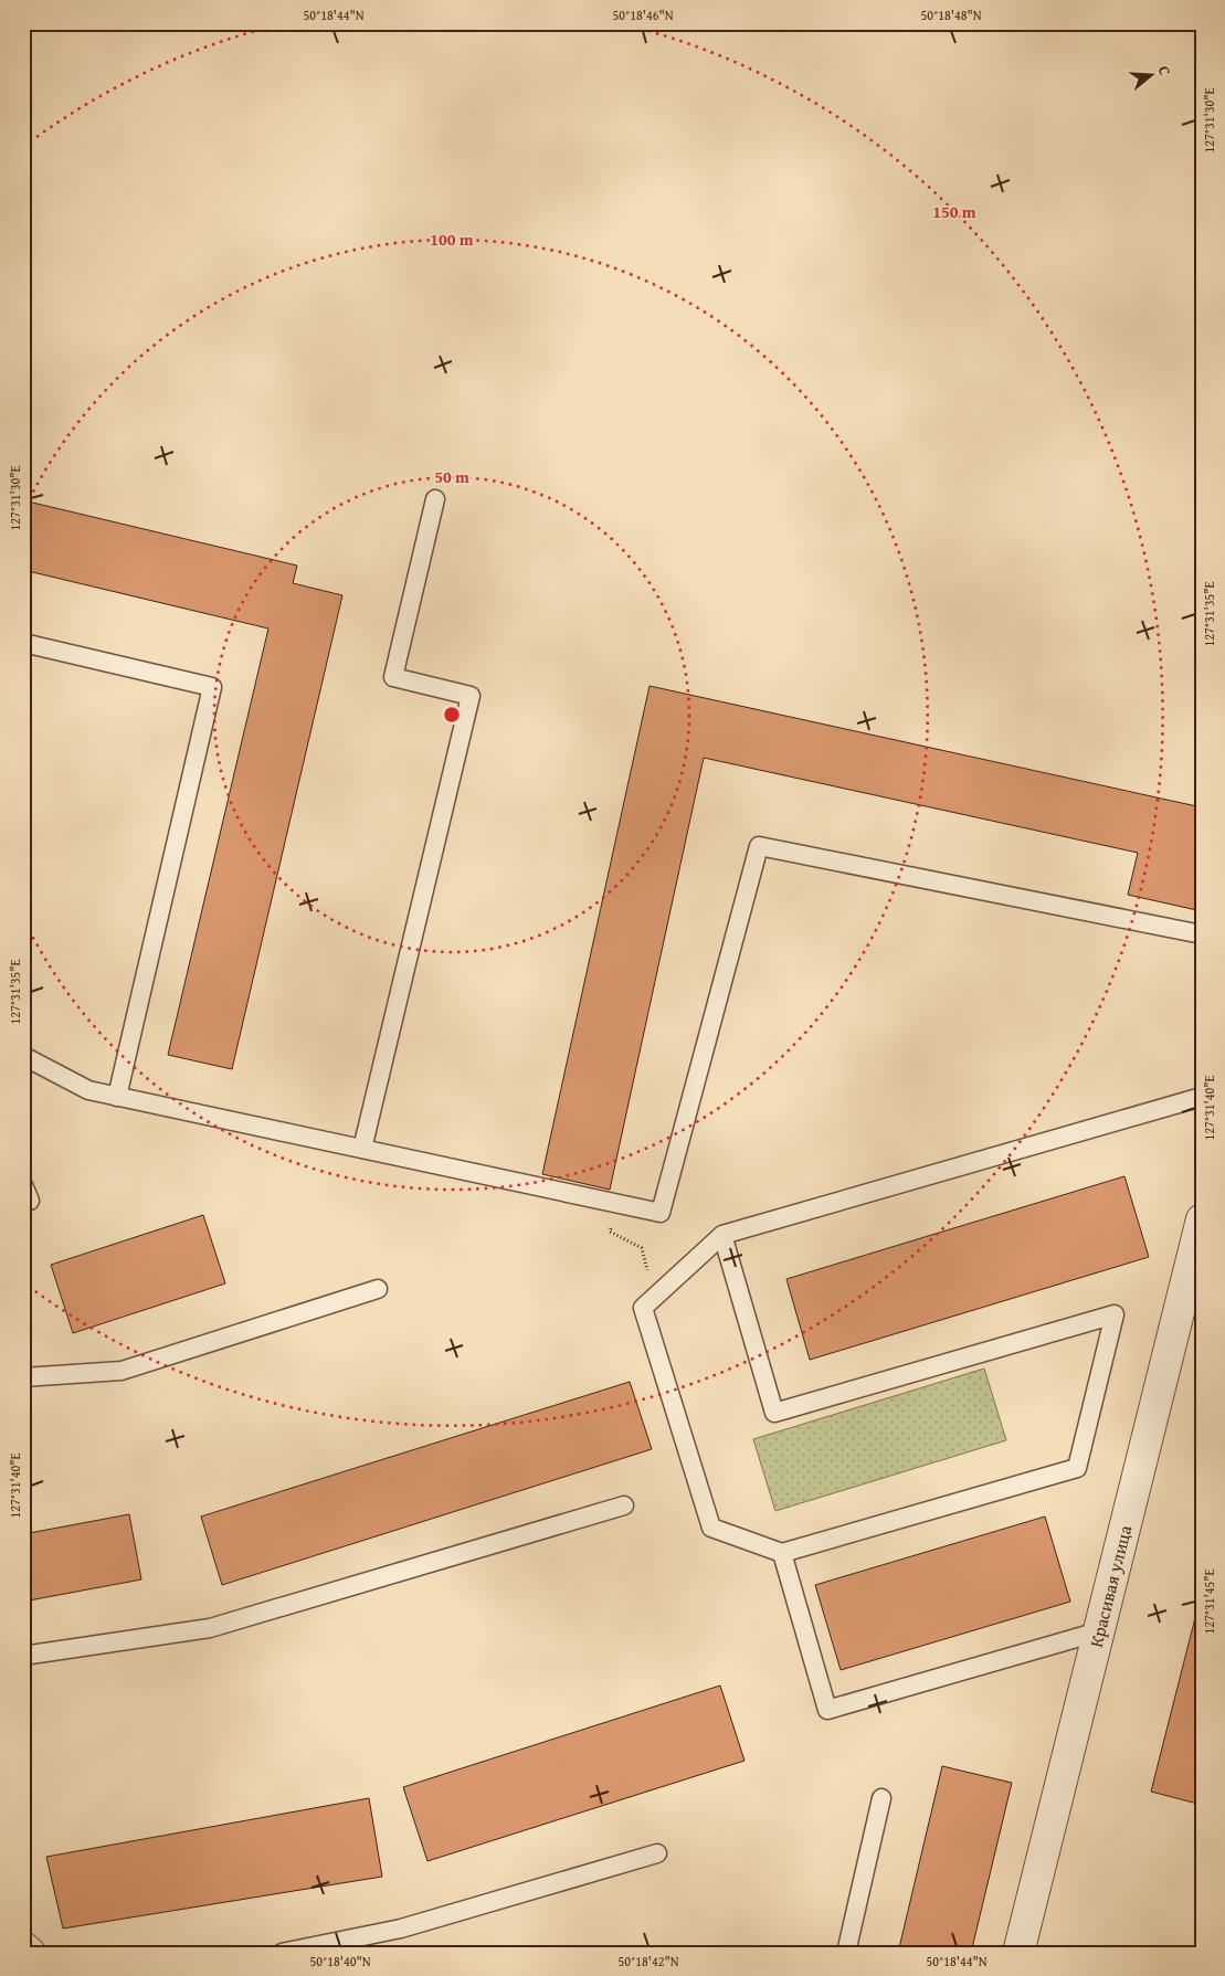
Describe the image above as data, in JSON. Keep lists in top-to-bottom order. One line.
{"streets":{"street":["Красивая улица"]},"north":"right","coordinates":["50°18'44\"N","50°18'46\"N","50°18'48\"N","127°31'30\"E","127°31'35\"E","127°31'40\"E","127°31'45\"E","50°18'40\"N","50°18'42\"N"],"rings":["150 m","100 m","50 m"]}
